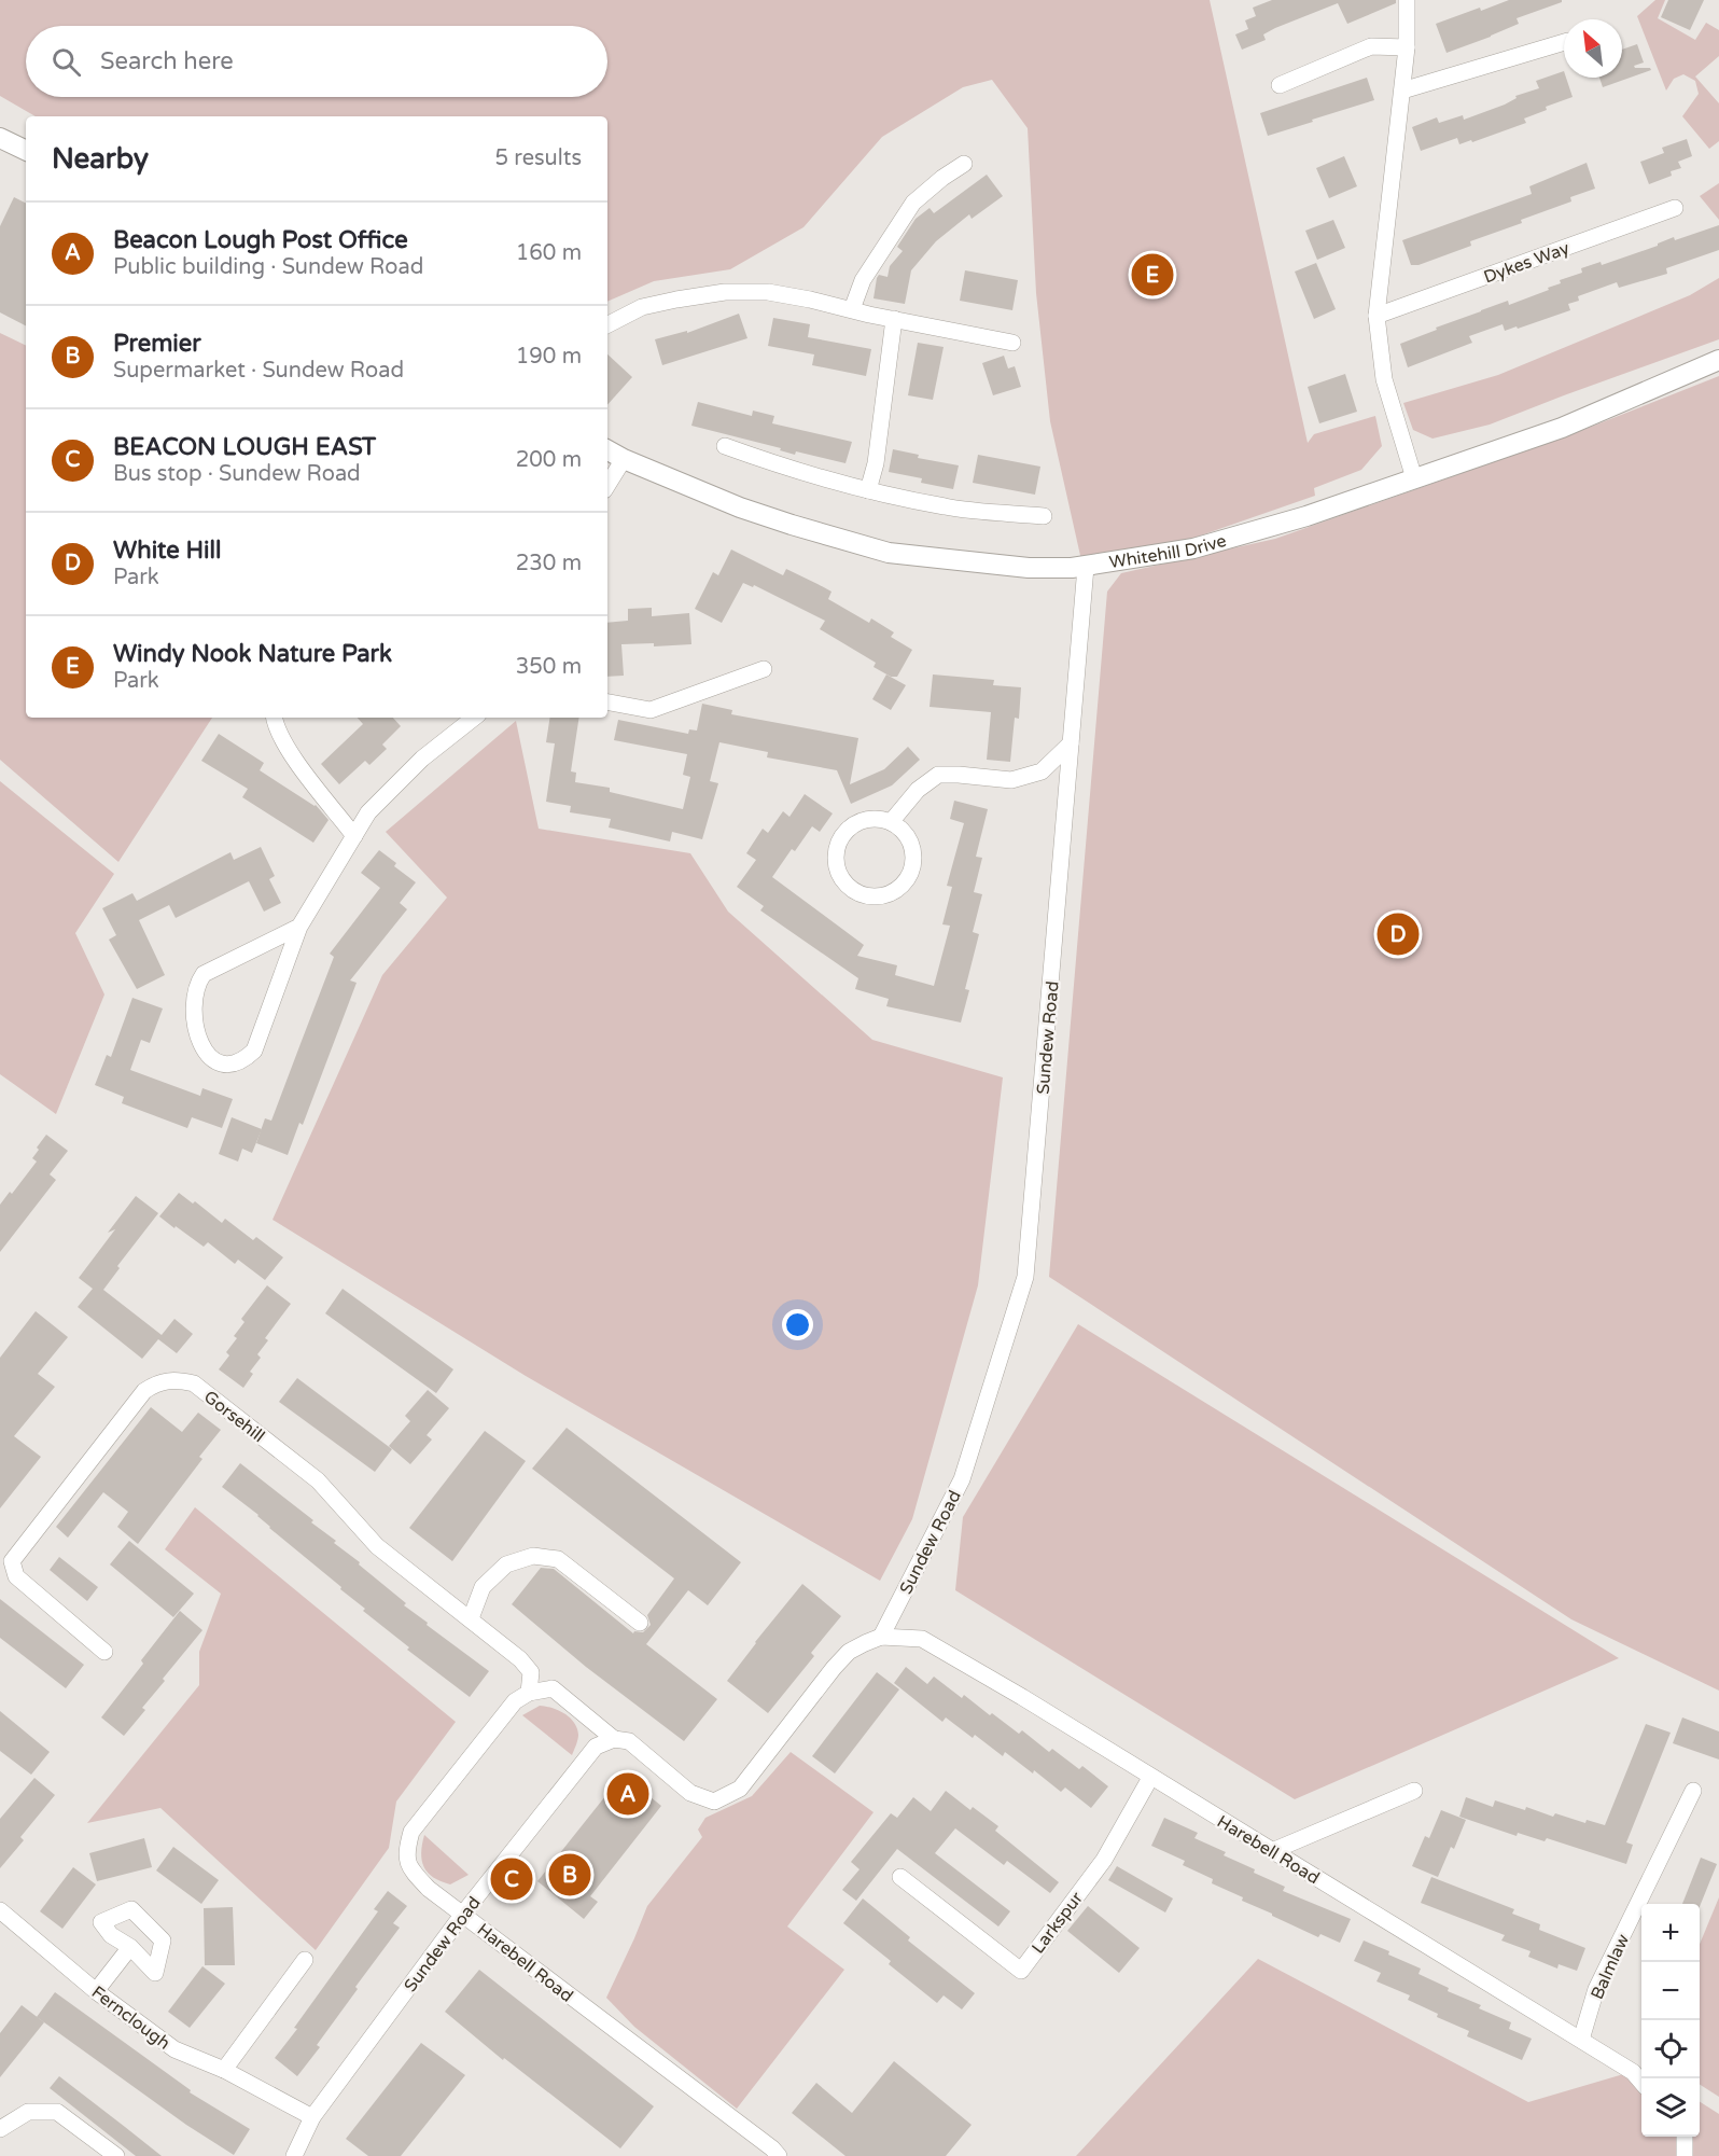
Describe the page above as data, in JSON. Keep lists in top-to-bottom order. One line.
{"streets":{"street":["Dykes Way","Whitehill Drive","Sundew Road","Gorsehill","Harebell Road","Larkspur","Balmlaw","Fernclough"]},"crossings":[["Whitehill Drive","Sundew Road"],["Sundew Road","Harebell Road"],["Sundew Road","Fernclough"],["Gorsehill","Harebell Road"],["Harebell Road","Larkspur"],["Harebell Road","Balmlaw"]],"north":"top left","page":{"search":"Search here","heading":["Nearby","5 results"],"list":[{"mark":"A","name":"Beacon Lough Post Office","note":"Public building · Sundew Road","value":"160 m"},{"mark":"B","name":"Premier","note":"Supermarket · Sundew Road","value":"190 m"},{"mark":"C","name":"BEACON LOUGH EAST","note":"Bus stop · Sundew Road","value":"200 m"},{"mark":"D","name":"White Hill","note":"Park","value":"230 m"},{"mark":"E","name":"Windy Nook Nature Park","note":"Park","value":"350 m"}],"pins":["E","D","A","B","C"],"map_buttons":["+","−"]}}
